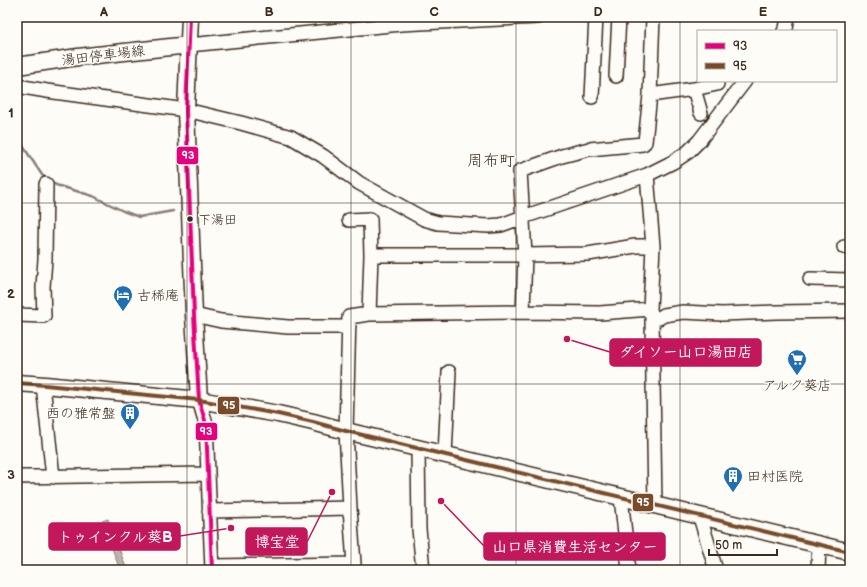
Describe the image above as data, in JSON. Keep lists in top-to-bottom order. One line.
{"streets":{"main road":["湯田停車場線"]},"districts":["周布町"],"places":{"other":["下湯田","ダイソー山口湯田店","博宝堂","山口県消費生活センター","トゥインクル葵B"],"hotel":["古稀庵"],"supermarket":["アルク葵店"],"building":["西の雅常盤","田村医院"]},"lines":["transit line 93","transit line 95"],"legend":["93","95"],"scale_bar":"50 m","grid":{"columns":["A","B","C","D","E"],"rows":["1","2","3"]}}
